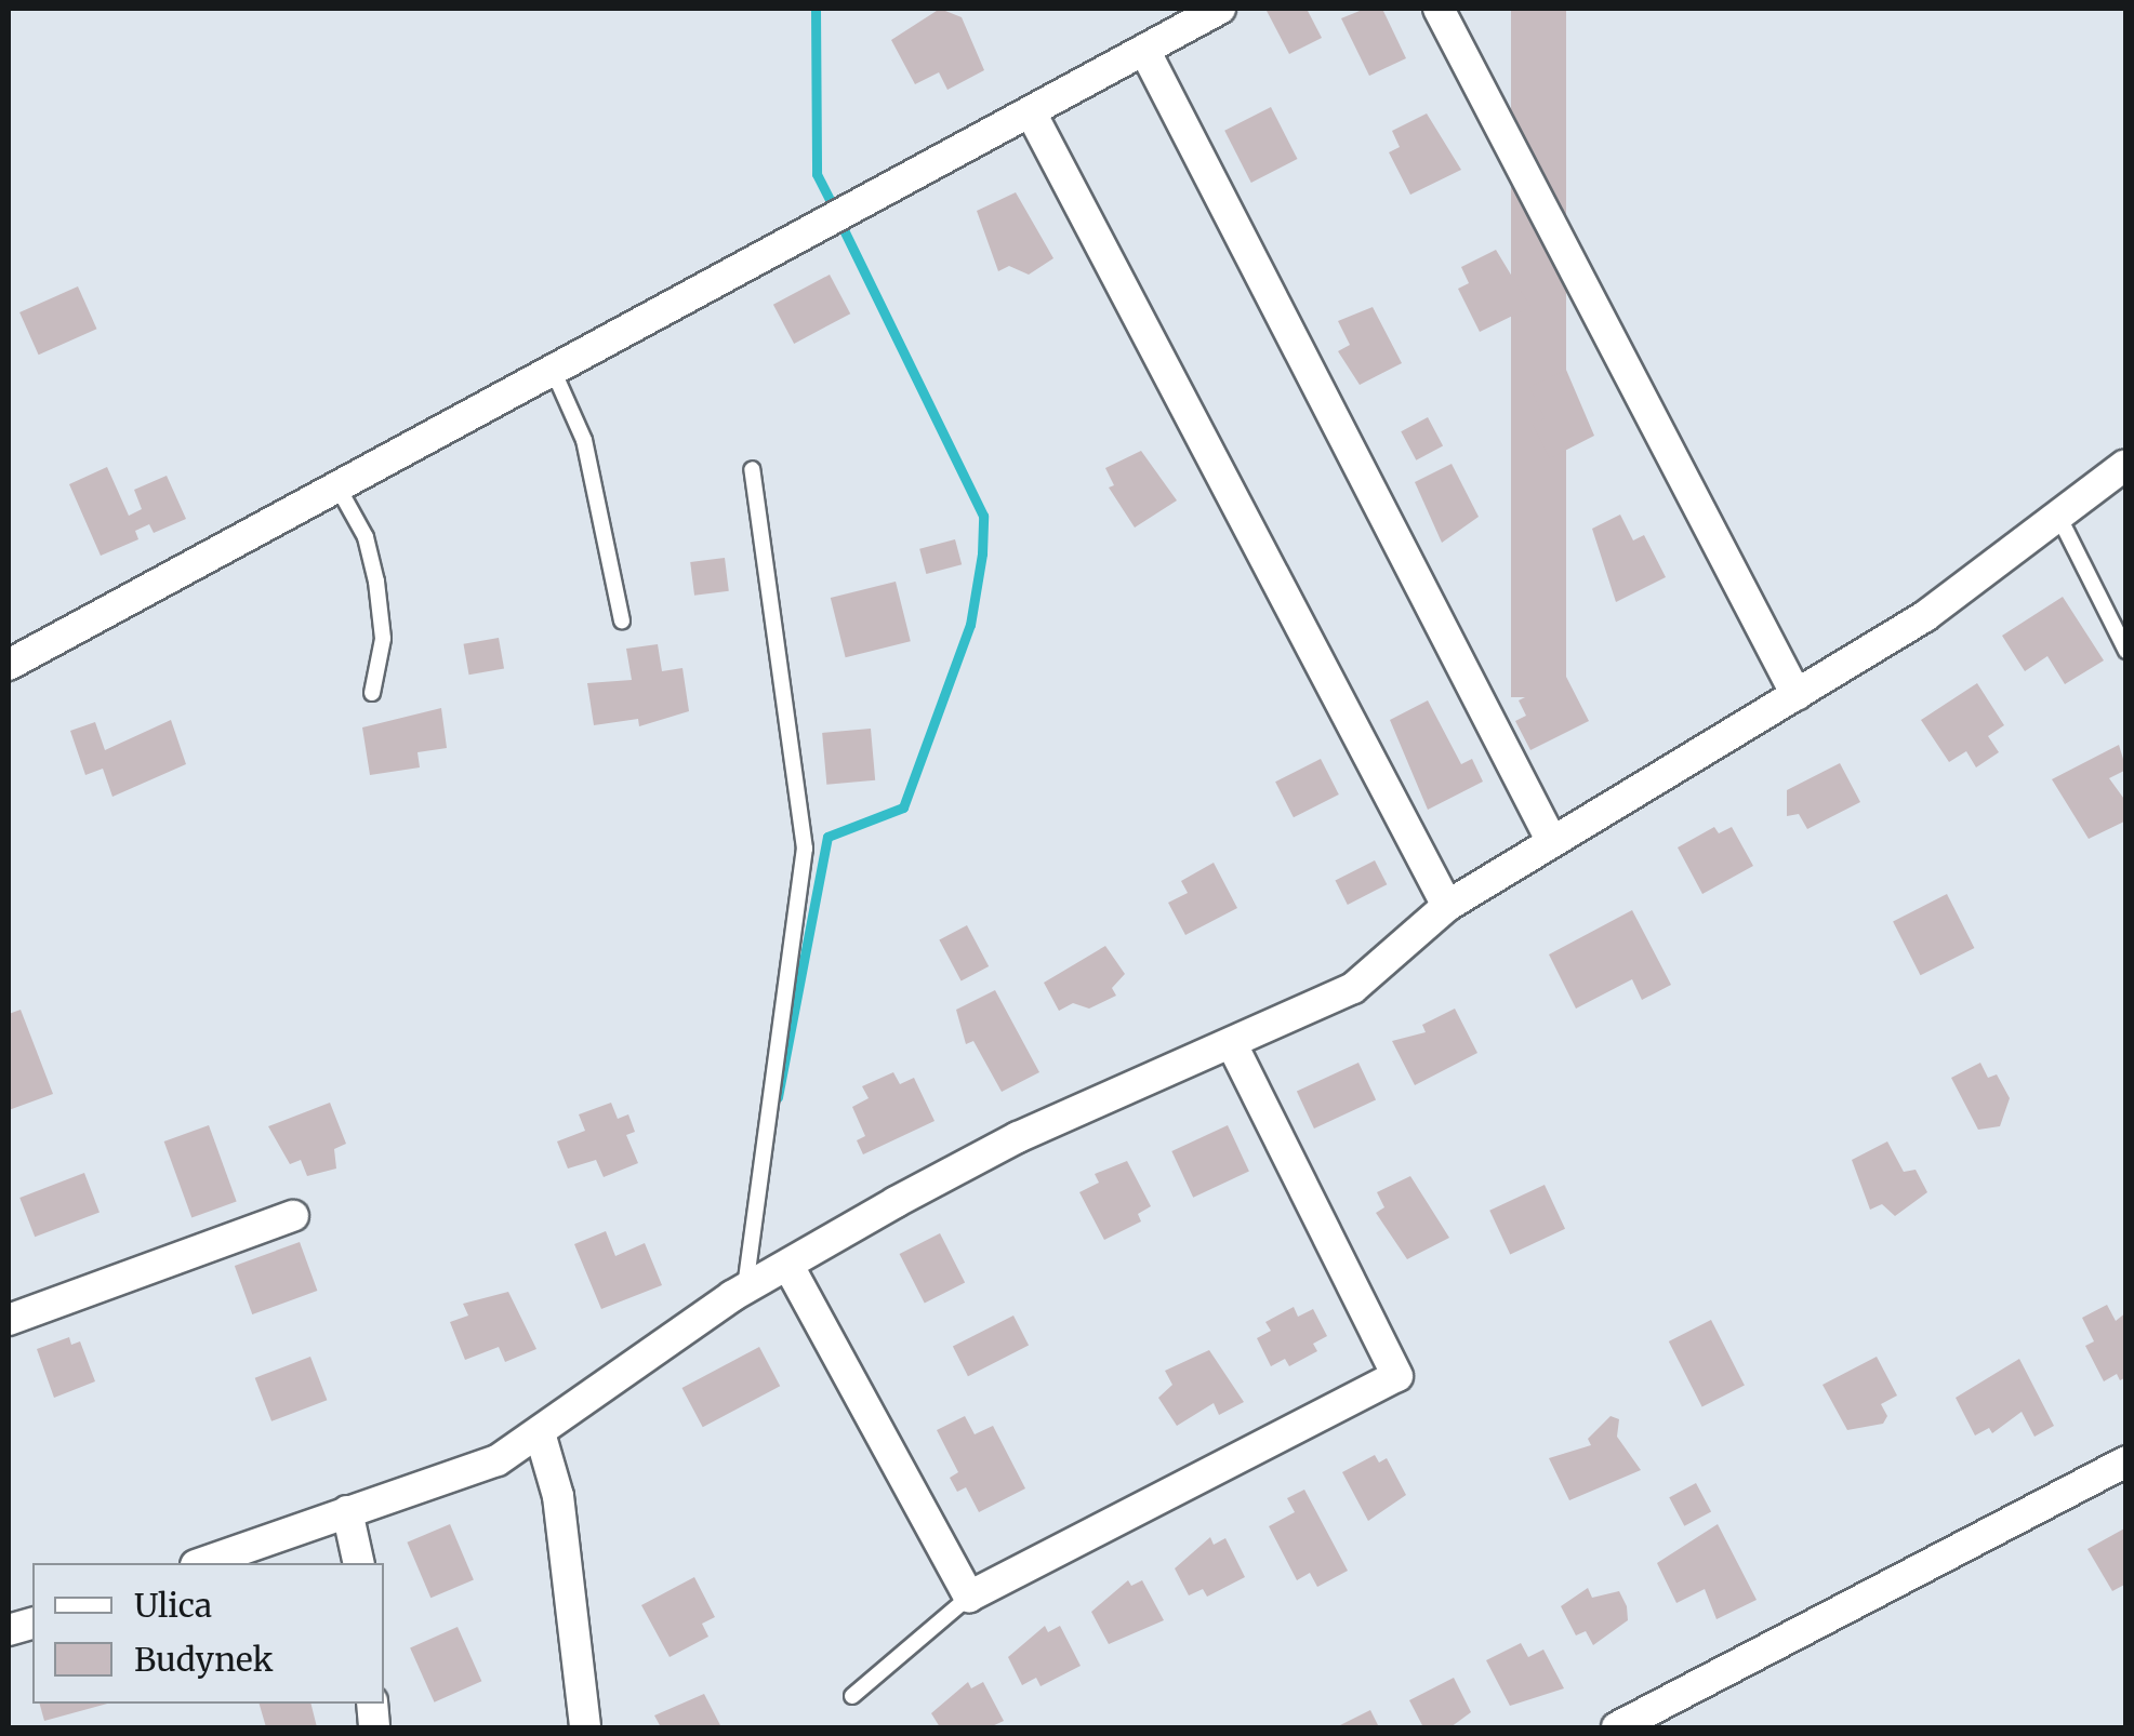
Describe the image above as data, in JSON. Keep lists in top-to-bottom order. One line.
{"legend":["Ulica","Budynek"]}
